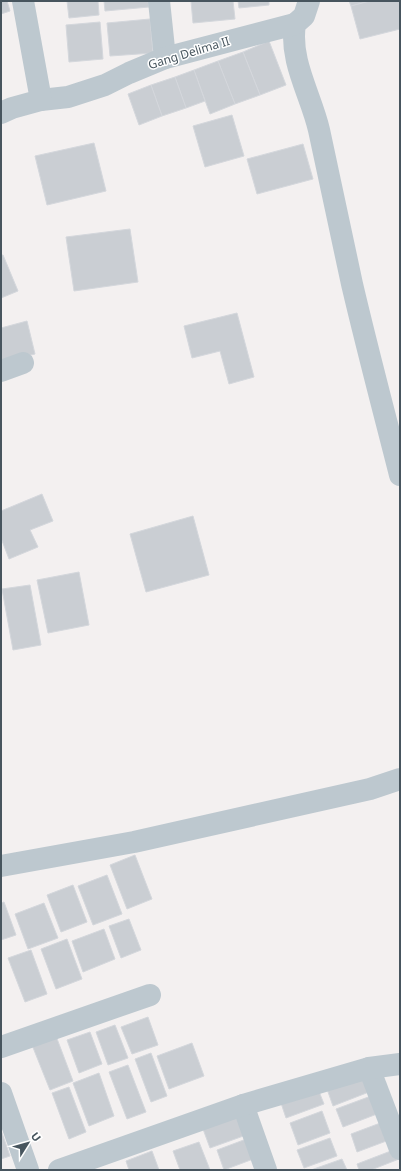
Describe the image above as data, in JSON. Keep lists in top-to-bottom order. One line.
{"streets":{"street":["Gang Delima II"]},"north":"top right"}
